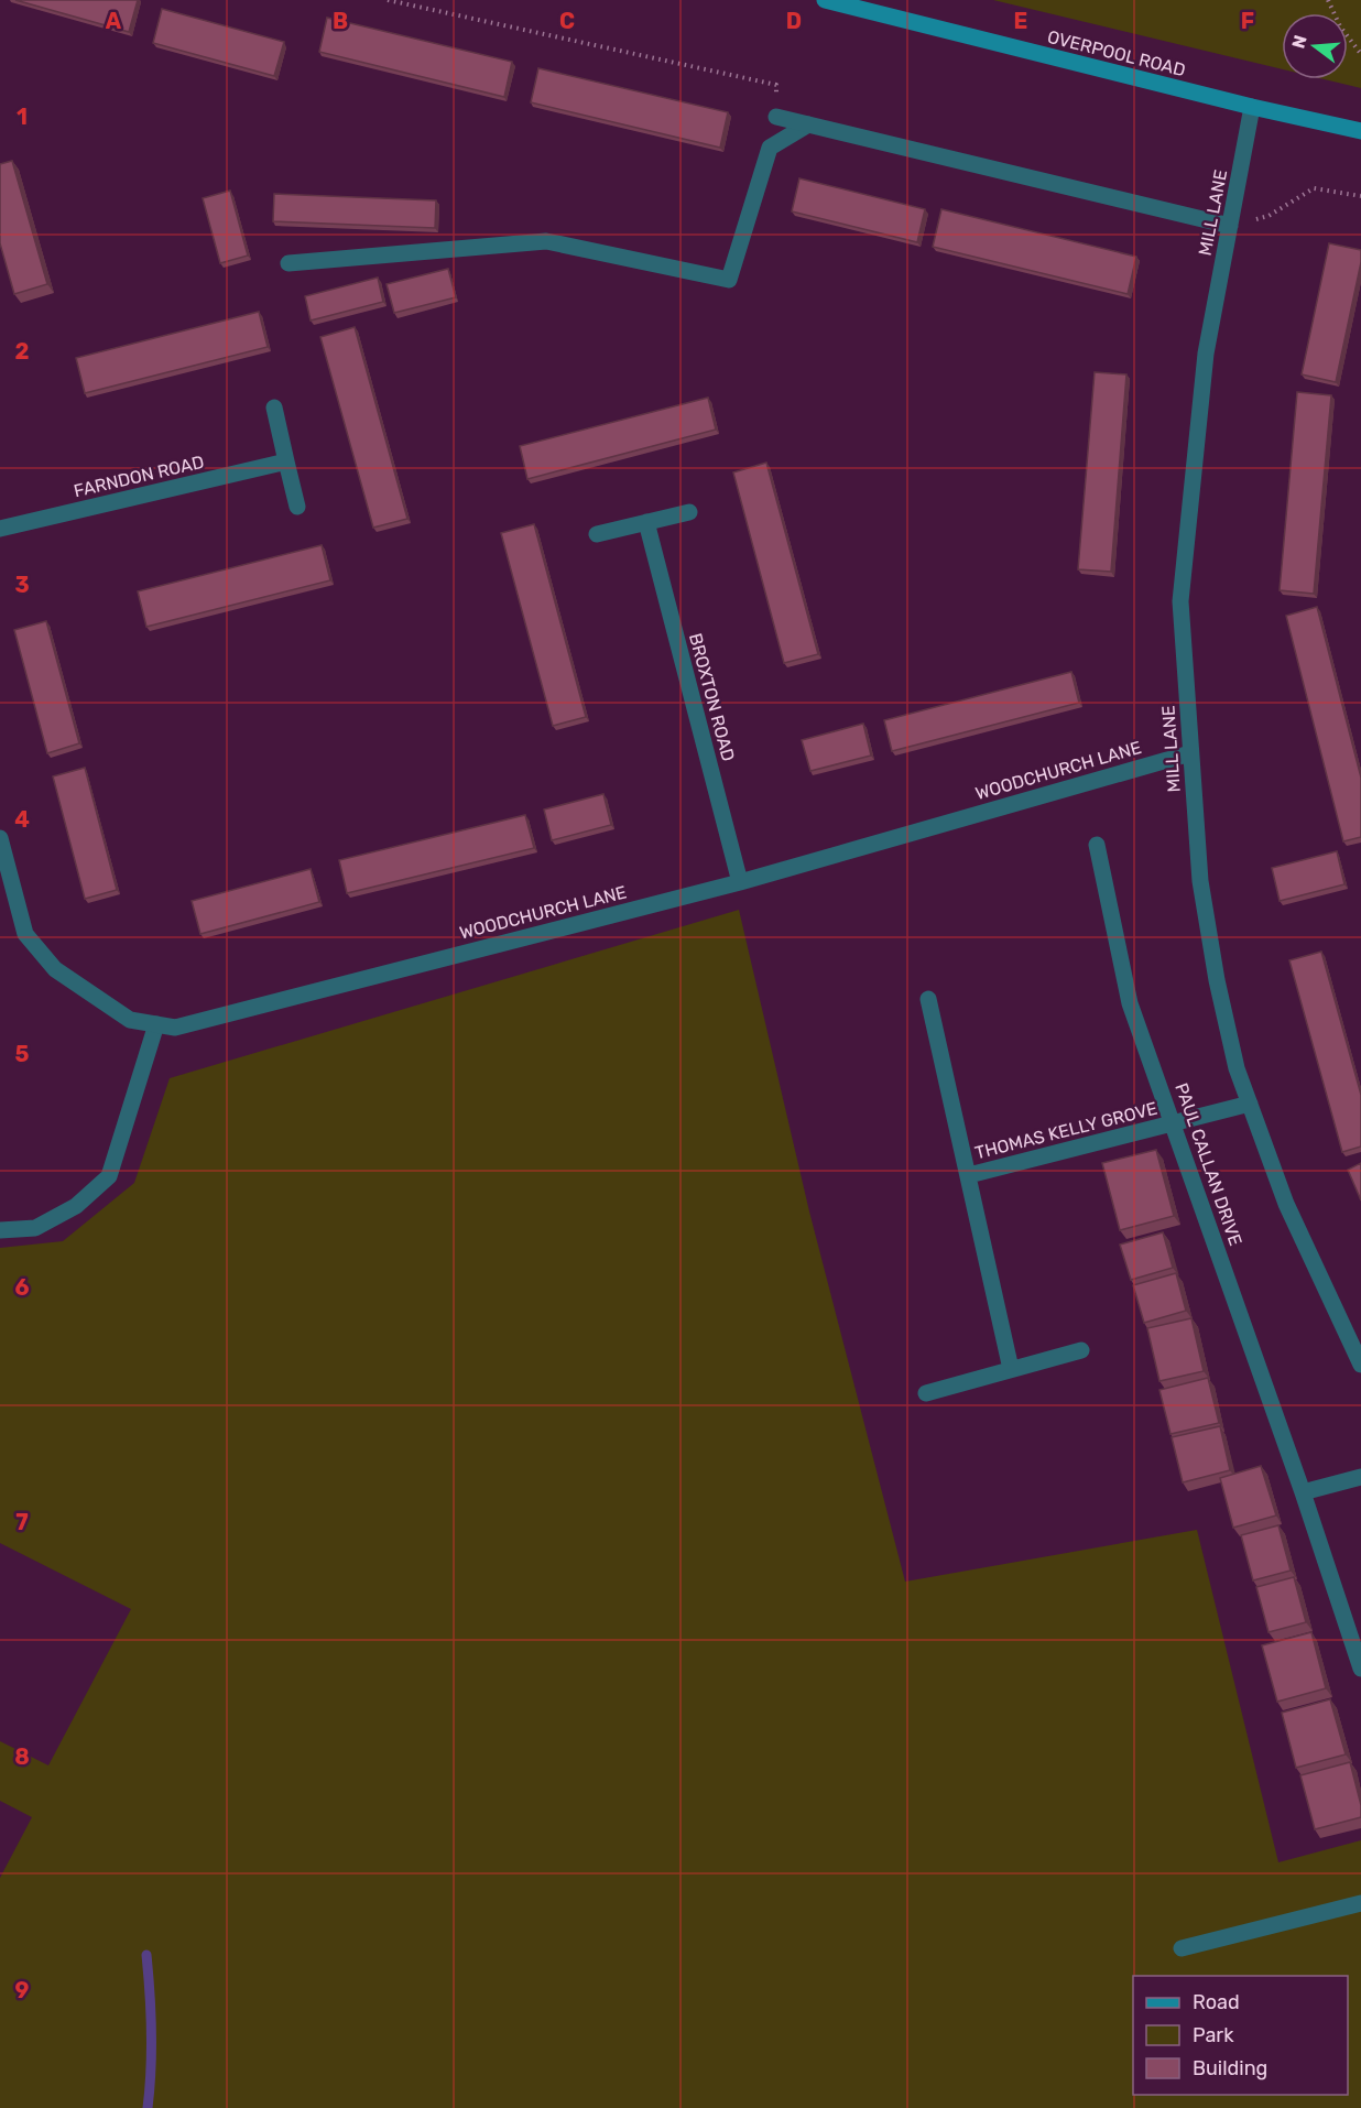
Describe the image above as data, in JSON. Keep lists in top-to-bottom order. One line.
{"streets":{"main road":["OVERPOOL ROAD"],"street":["MILL LANE","FARNDON ROAD","BROXTON ROAD","WOODCHURCH LANE","THOMAS KELLY GROVE","PAUL CALLAN DRIVE"]},"crossings":[["OVERPOOL ROAD","MILL LANE"],["MILL LANE","WOODCHURCH LANE"],["MILL LANE","THOMAS KELLY GROVE"],["BROXTON ROAD","WOODCHURCH LANE"],["THOMAS KELLY GROVE","PAUL CALLAN DRIVE"]],"legend":["Road","Park","Building"],"north":"left","grid":{"columns":["A","B","C","D","E","F"],"rows":["1","2","3","4","5","6","7","8","9"]}}
